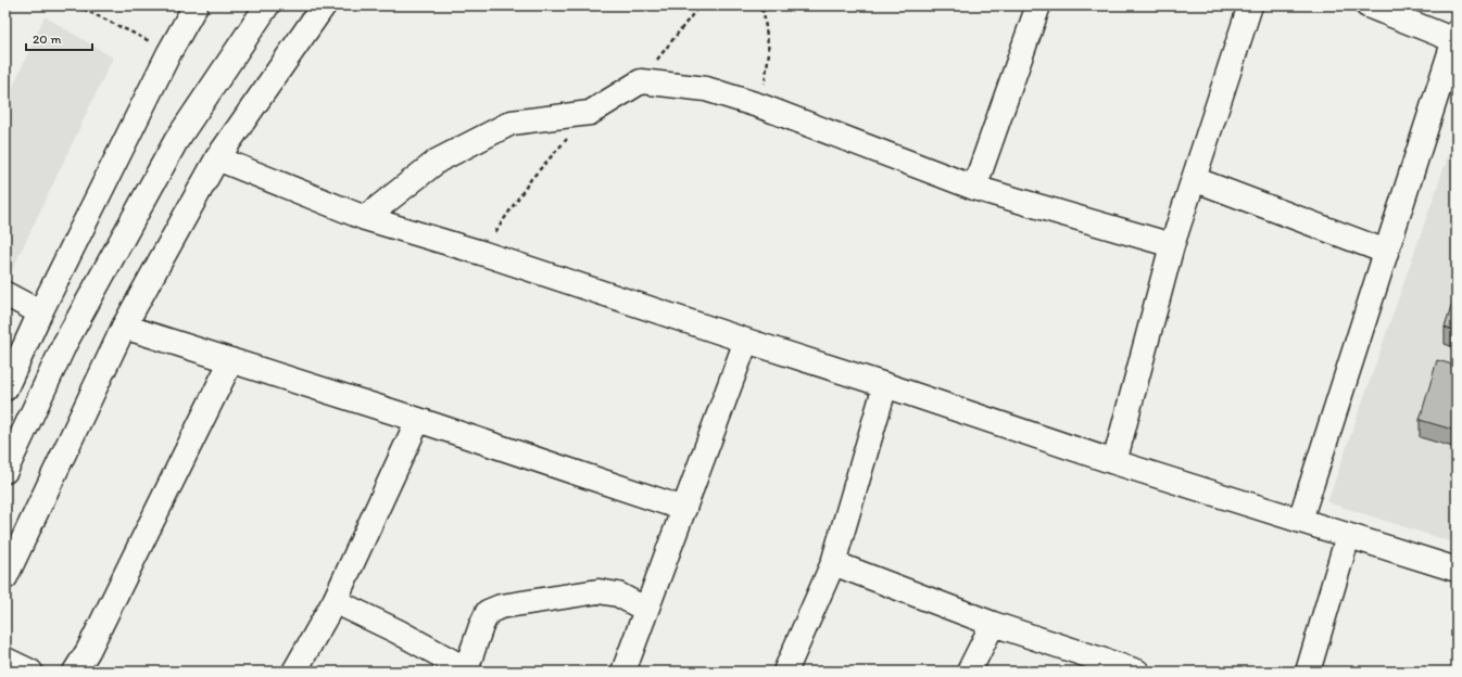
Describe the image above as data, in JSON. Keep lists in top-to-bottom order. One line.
{"scale_bar":"20 m"}
